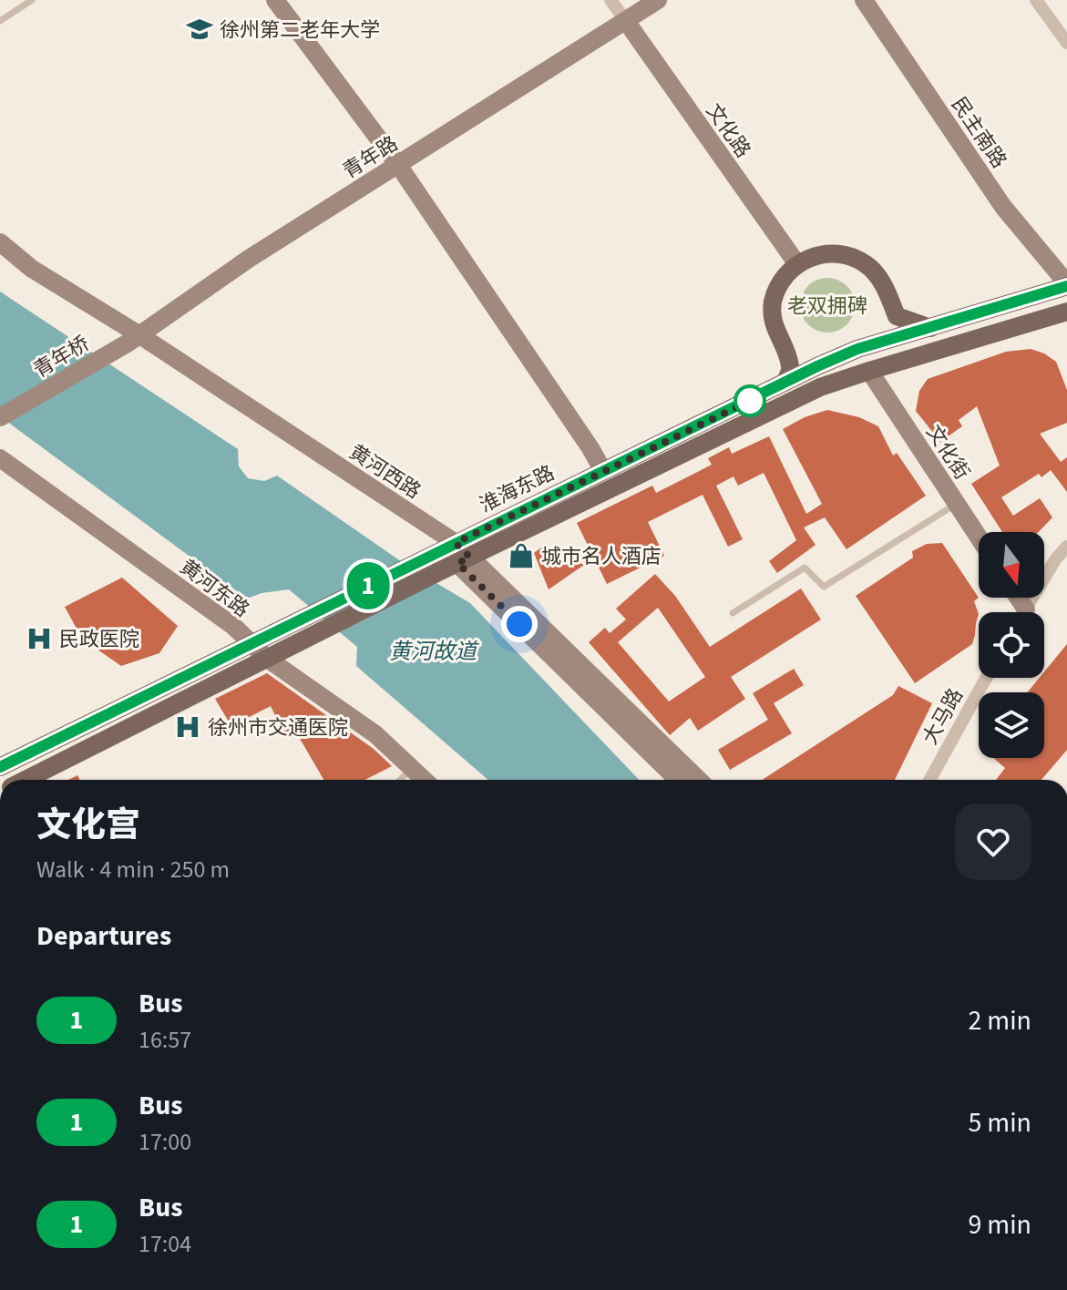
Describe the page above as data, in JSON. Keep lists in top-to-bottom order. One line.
{"streets":{"main road":["淮海东路"],"street":["文化路","民主南路","青年路","青年桥","文化街","黄河西路","黄河东路","大马路"]},"crossings":[["文化路","青年路"],["民主南路","淮海东路"],["青年路","青年桥"],["青年路","黄河西路"],["文化街","淮海东路"],["黄河西路","淮海东路"],["淮海东路","黄河东路"]],"water":["黄河故道"],"parks":["老双拥碑"],"places":{"school or university":["徐州第二老年大学"],"shop":["城市名人酒店"],"hospital":["民政医院","徐州市交通医院"]},"lines":["bus line 1"],"north":"bottom","page":{"on_map":"1","heading":[["文化宫","Walk · 4 min · 250 m"],"Departures"],"list":[{"mark":"1","name":"Bus","note":"16:57","value":"2 min"},{"mark":"1","name":"Bus","note":"17:00","value":"5 min"},{"mark":"1","name":"Bus","note":"17:04","value":"9 min"}]}}
